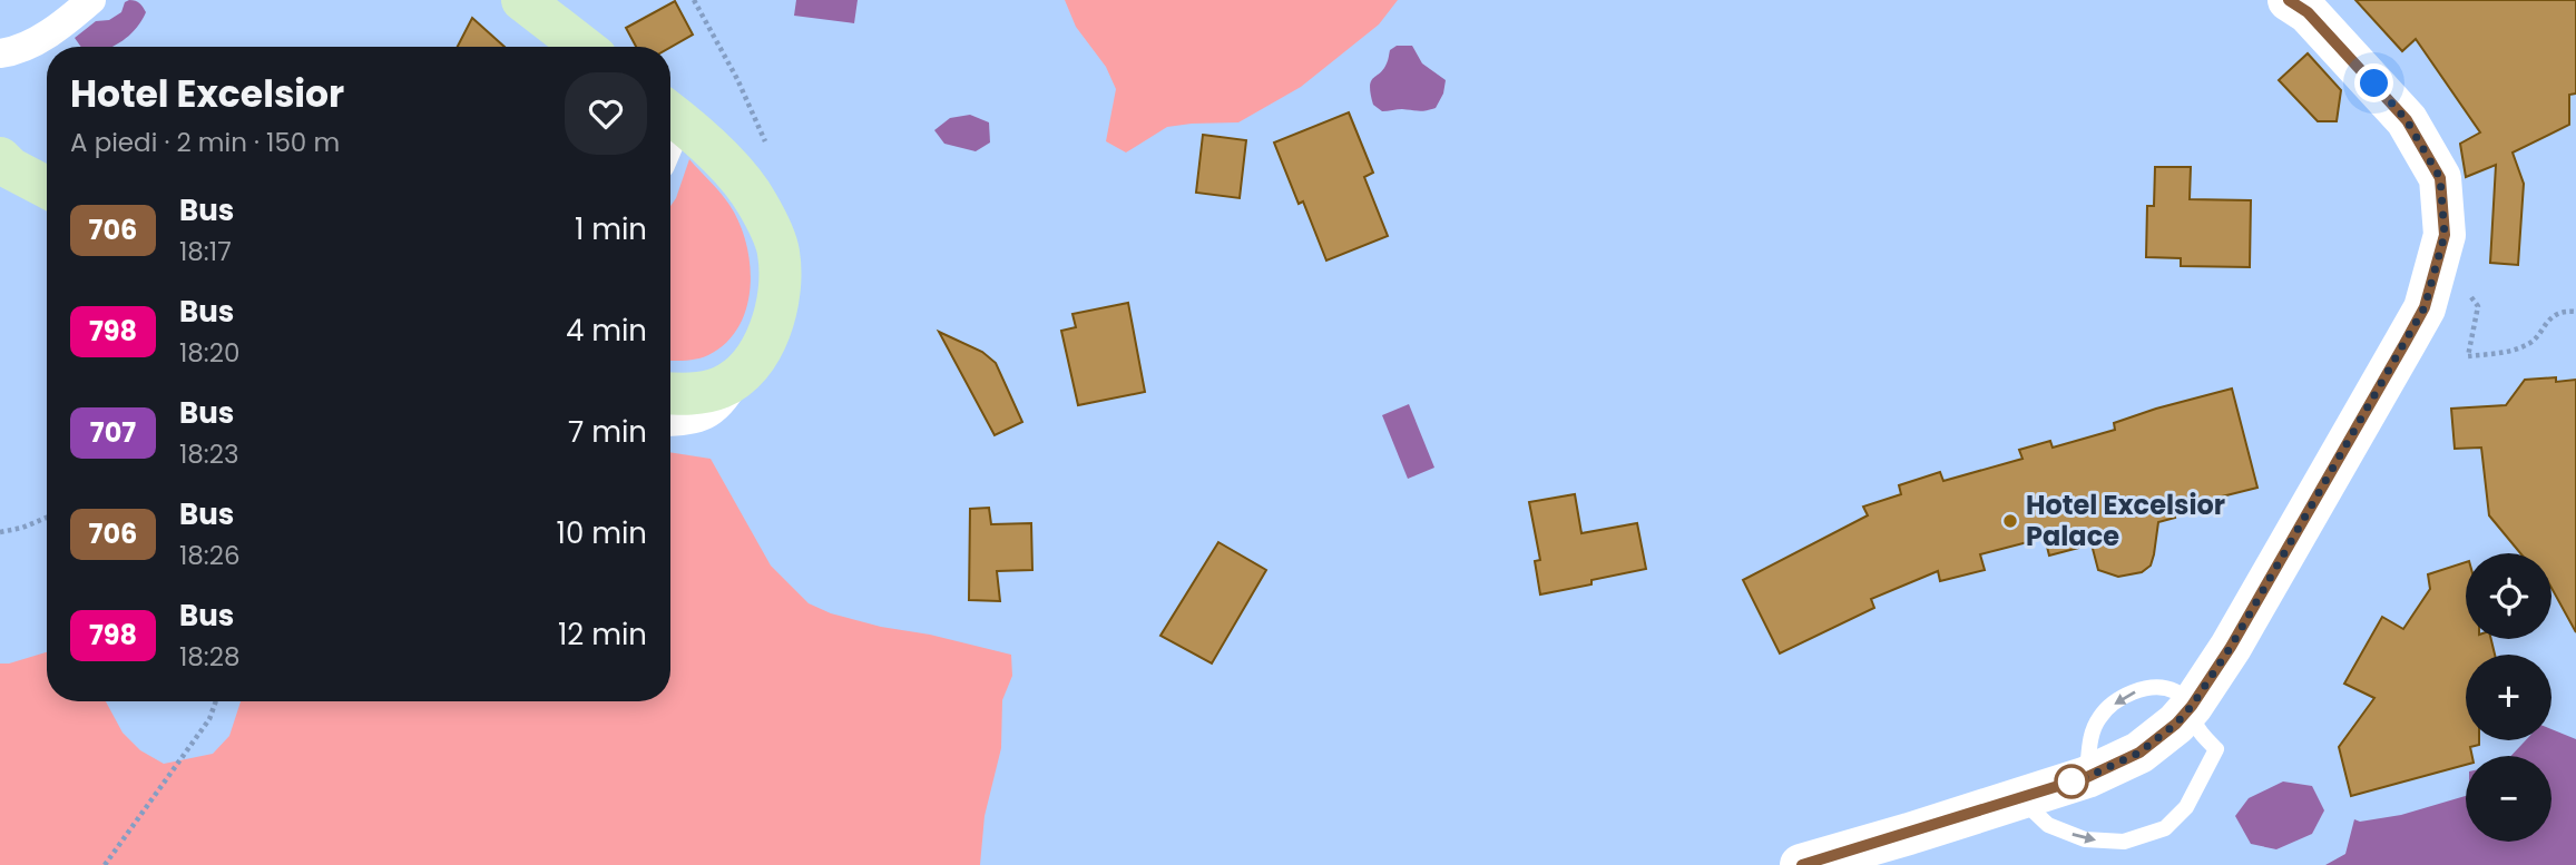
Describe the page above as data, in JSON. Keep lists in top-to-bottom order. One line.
{"places":["Hotel Excelsior Palace"],"lines":["bus line 706"],"page":{"heading":["Hotel Excelsior","A piedi · 2 min · 150 m"],"list":[{"mark":"706","name":"Bus","note":"18:17","value":"1 min"},{"mark":"798","name":"Bus","note":"18:20","value":"4 min"},{"mark":"707","name":"Bus","note":"18:23","value":"7 min"},{"mark":"706","name":"Bus","note":"18:26","value":"10 min"},{"mark":"798","name":"Bus","note":"18:28","value":"12 min"}],"map_buttons":["+","−"]}}
